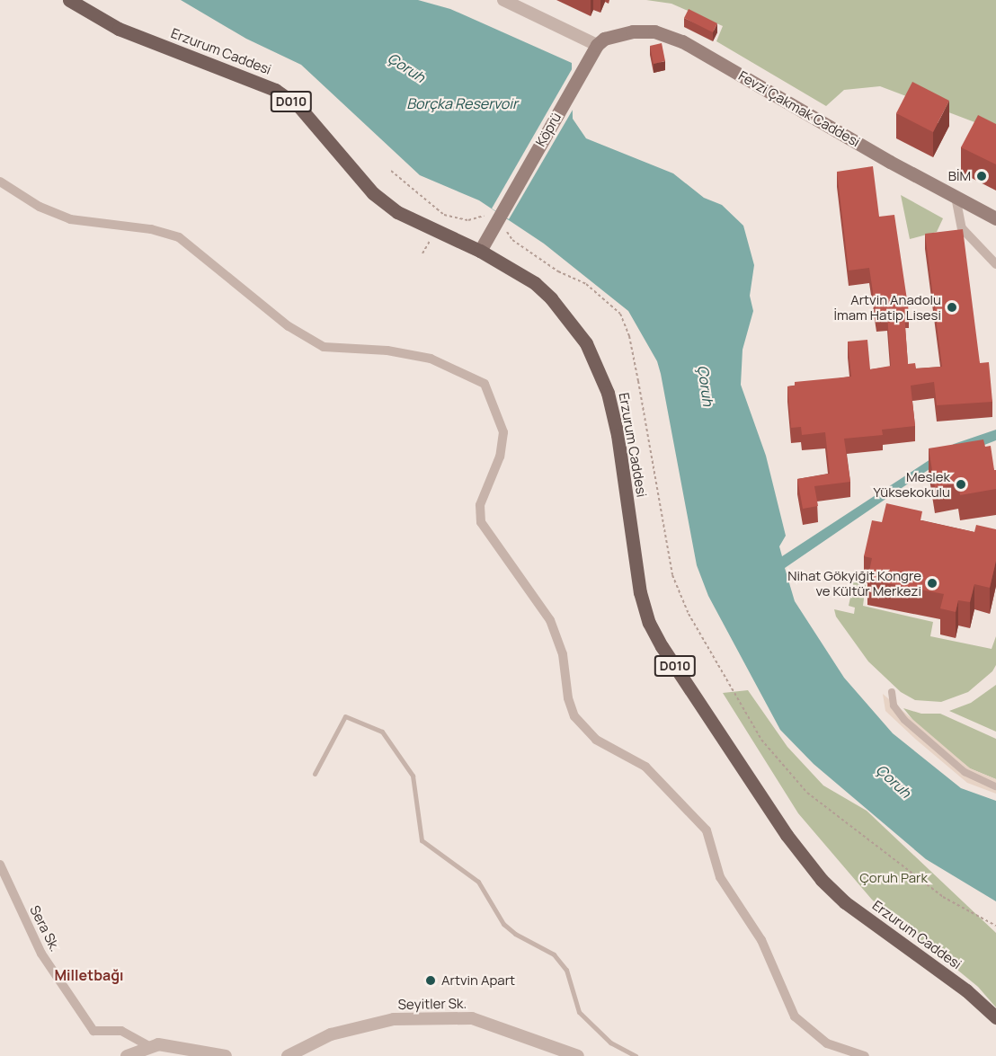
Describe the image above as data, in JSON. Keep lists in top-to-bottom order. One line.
{"streets":{"main road":["Erzurum Caddesi","D010","Fevzi Çakmak Caddesi","Köprü"],"street":["Sera Sk.","Seyitler Sk."]},"crossings":[["Erzurum Caddesi","Köprü"],["Fevzi Çakmak Caddesi","Köprü"]],"districts":["Milletbağı"],"water":["Çoruh","Borçka Reservoir"],"parks":["Çoruh Park"],"places":["BİM","Artvin Anadolu İmam Hatip Lisesi","Meslek Yüksekokulu","Nihat Gökyiğit Kongre ve Kültür Merkezi","Artvin Apart"]}
